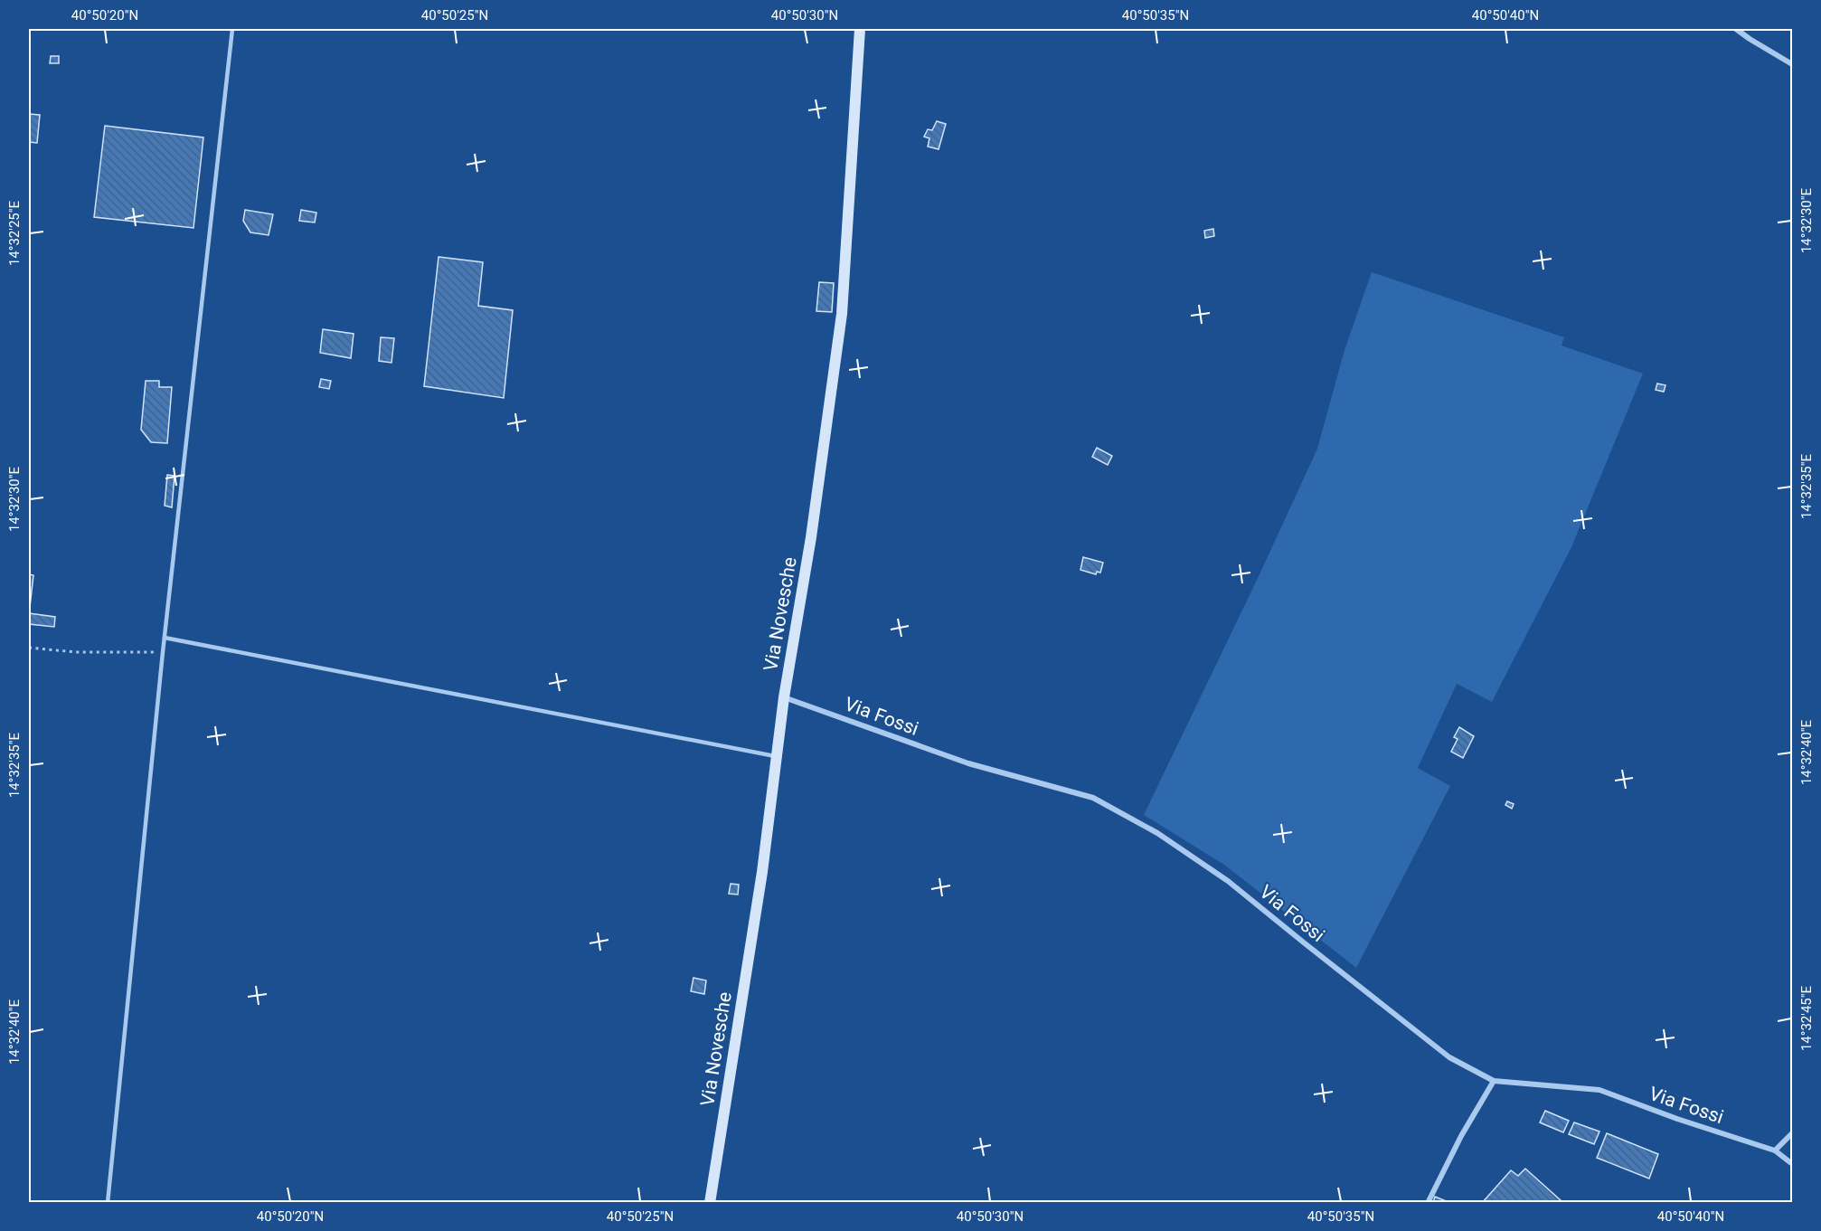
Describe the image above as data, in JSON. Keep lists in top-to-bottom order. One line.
{"streets":{"street":["Via Novesche","Via Fossi"]},"crossings":[["Via Novesche","Via Fossi"]],"coordinates":["40°50'20\"N","40°50'25\"N","40°50'30\"N","40°50'35\"N","40°50'40\"N","14°32'30\"E","14°32'25\"E","14°32'35\"E","14°32'40\"E","14°32'45\"E"]}
